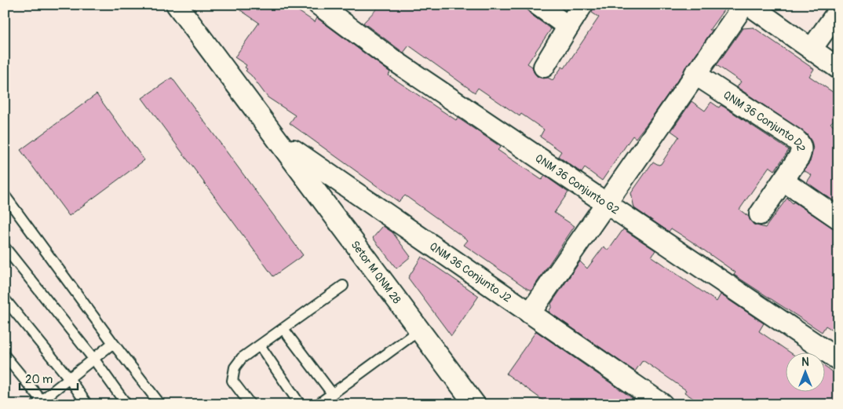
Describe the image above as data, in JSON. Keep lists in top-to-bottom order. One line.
{"streets":{"street":["QNM 36 Conjunto D2","QNM 36 Conjunto G2","Setor M QNM 28","QNM 36 Conjunto J2"]},"crossings":[["Setor M QNM 28","QNM 36 Conjunto J2"]],"scale_bar":"20 m","north":"top"}
